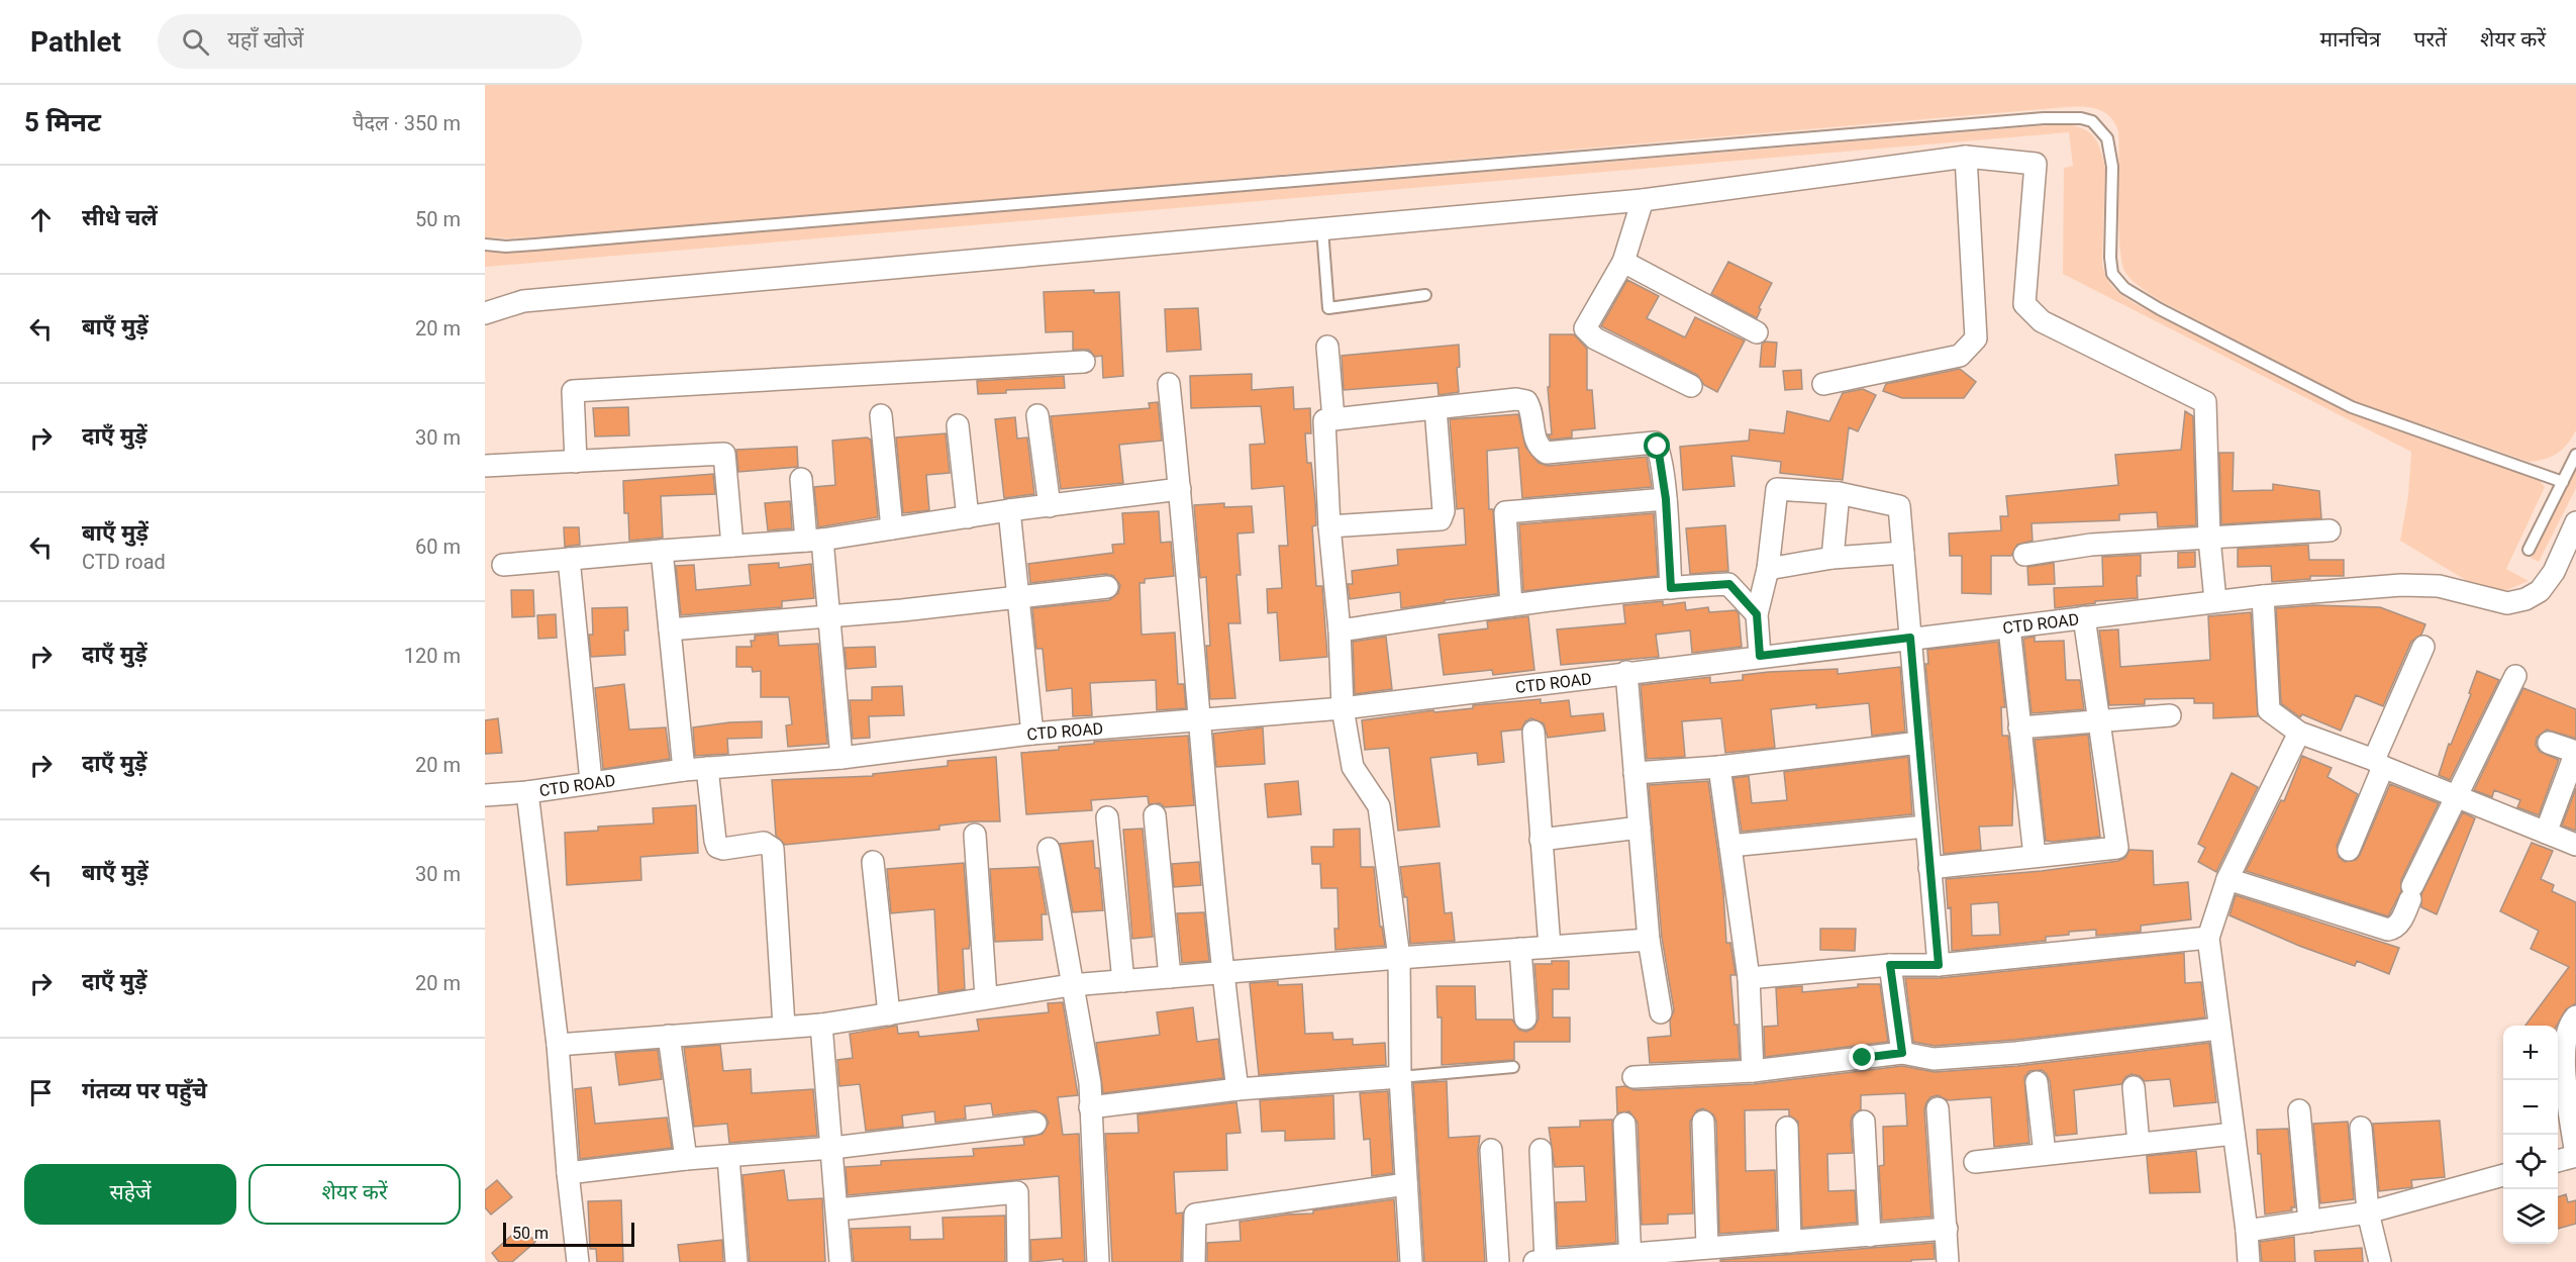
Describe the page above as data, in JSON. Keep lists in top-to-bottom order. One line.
{"streets":{"street":["CTD ROAD"]},"scale_bar":"50 m","page":{"header":"Pathlet","search":"यहाँ खोजें","nav":["मानचित्र","परतें","शेयर करें"],"heading":["5 मिनट","पैदल · 350 m"],"list":[["सीधे चलें","50 m"],["बाएँ मुड़ें","20 m"],["दाएँ मुड़ें","30 m"],["बाएँ मुड़ें","CTD road","60 m"],["दाएँ मुड़ें","120 m"],["दाएँ मुड़ें","20 m"],["बाएँ मुड़ें","30 m"],["दाएँ मुड़ें","20 m"],"गंतव्य पर पहुँचे"],"map_buttons":["+","−"],"buttons":["सहेजें","शेयर करें"],"scale":"50 m"}}
